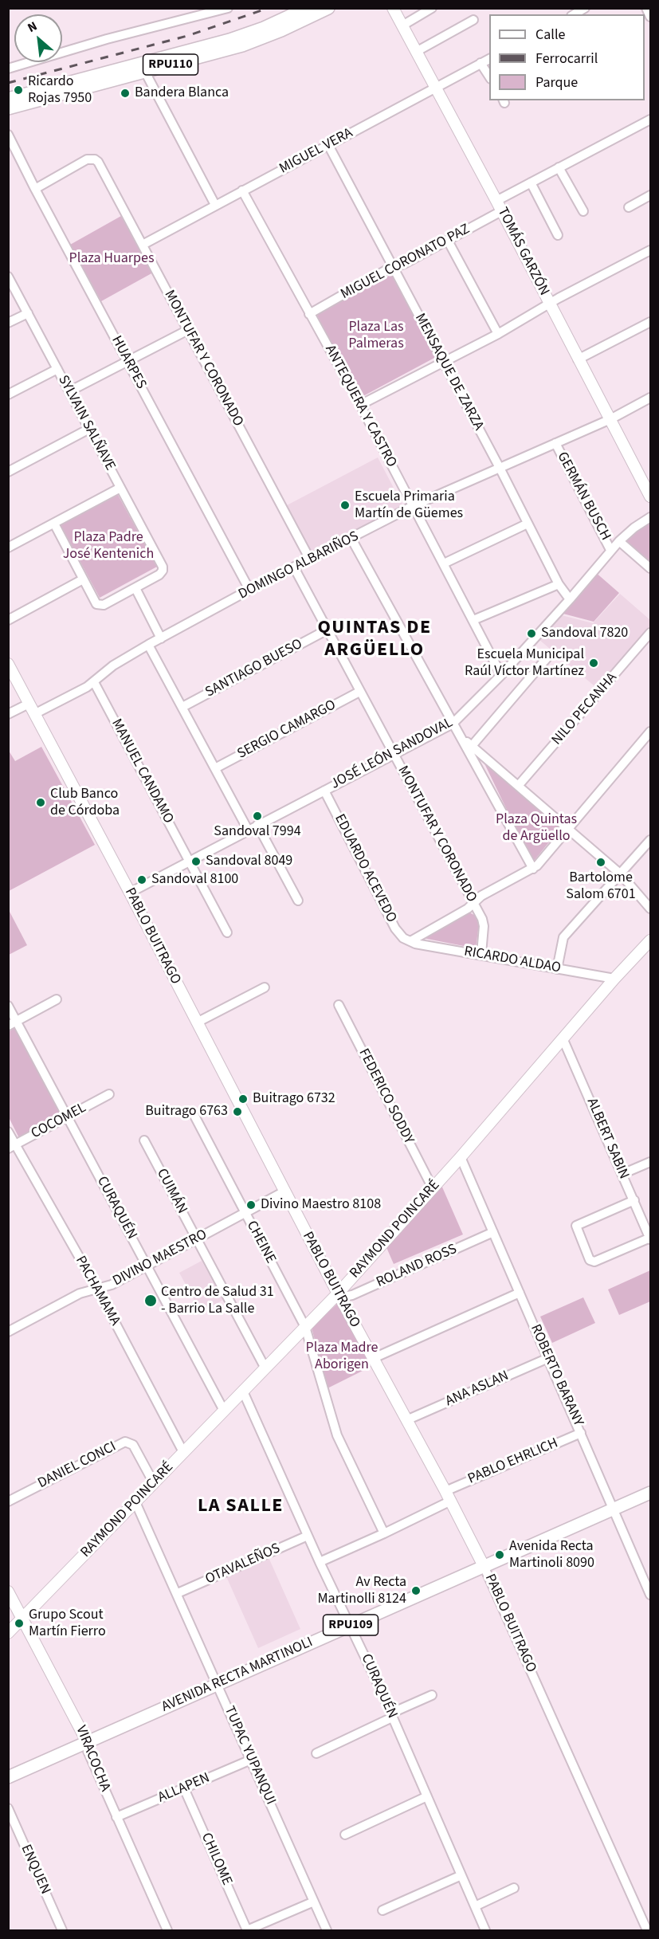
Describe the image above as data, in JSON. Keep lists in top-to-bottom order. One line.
{"streets":{"main road":["RPU110","TOMÁS GARZÓN","PABLO BUITRAGO","RAYMOND POINCARÉ","RPU109","AVENIDA RECTA MARTINOLI","VIRACOCHA"],"street":["MIGUEL VERA","MIGUEL CORONATO PAZ","MONTUFAR Y CORONADO","HUARPES","MENSAQUE DE ZARZA","ANTEQUERA Y CASTRO","SYLVAIN SALÑAVE","GERMÁN BUSCH","DOMINGO ALBARIÑOS","SANTIAGO BUESO","NILO PECANHA","SERGIO CAMARGO","JOSÉ LEÓN SANDOVAL","MANUEL CANDAMO","EDUARDO ACEVEDO","RICARDO ALDAO","FEDERICO SODDY","COCOMEL","ALBERT SABIN","CUIMÁN","CURAQUÉN","CHEINE","DIVINO MAESTRO","ROLAND ROSS","PACHAMAMA","ROBERTO BARANY","ANA ASLAN","PABLO EHRLICH","DANIEL CONCI","OTAVALEÑOS","TUPAC YUPANQUI","ALLAPEN","CHILOME","ENQUEN"]},"crossings":[["MIGUEL VERA","TOMÁS GARZÓN"],["MIGUEL VERA","MONTUFAR Y CORONADO"],["MIGUEL VERA","MENSAQUE DE ZARZA"],["MIGUEL VERA","ANTEQUERA Y CASTRO"],["TOMÁS GARZÓN","MIGUEL CORONATO PAZ"],["TOMÁS GARZÓN","DOMINGO ALBARIÑOS"],["MIGUEL CORONATO PAZ","MENSAQUE DE ZARZA"],["MIGUEL CORONATO PAZ","ANTEQUERA Y CASTRO"],["MONTUFAR Y CORONADO","HUARPES"],["MONTUFAR Y CORONADO","DOMINGO ALBARIÑOS"],["MONTUFAR Y CORONADO","SANTIAGO BUESO"],["MONTUFAR Y CORONADO","SERGIO CAMARGO"],["MONTUFAR Y CORONADO","JOSÉ LEÓN SANDOVAL"],["MONTUFAR Y CORONADO","RICARDO ALDAO"],["HUARPES","DOMINGO ALBARIÑOS"],["MENSAQUE DE ZARZA","DOMINGO ALBARIÑOS"],["MENSAQUE DE ZARZA","JOSÉ LEÓN SANDOVAL"],["ANTEQUERA Y CASTRO","DOMINGO ALBARIÑOS"],["ANTEQUERA Y CASTRO","JOSÉ LEÓN SANDOVAL"],["GERMÁN BUSCH","DOMINGO ALBARIÑOS"],["GERMÁN BUSCH","JOSÉ LEÓN SANDOVAL"],["DOMINGO ALBARIÑOS","MANUEL CANDAMO"],["DOMINGO ALBARIÑOS","PABLO BUITRAGO"],["JOSÉ LEÓN SANDOVAL","MANUEL CANDAMO"],["JOSÉ LEÓN SANDOVAL","EDUARDO ACEVEDO"],["JOSÉ LEÓN SANDOVAL","PABLO BUITRAGO"],["EDUARDO ACEVEDO","RICARDO ALDAO"],["PABLO BUITRAGO","RAYMOND POINCARÉ"],["PABLO BUITRAGO","DIVINO MAESTRO"],["PABLO BUITRAGO","ROLAND ROSS"],["PABLO BUITRAGO","ANA ASLAN"],["PABLO BUITRAGO","PABLO EHRLICH"],["PABLO BUITRAGO","AVENIDA RECTA MARTINOLI"],["RICARDO ALDAO","RAYMOND POINCARÉ"],["FEDERICO SODDY","RAYMOND POINCARÉ"],["COCOMEL","CURAQUÉN"],["COCOMEL","PACHAMAMA"],["ALBERT SABIN","RAYMOND POINCARÉ"],["CUIMÁN","RAYMOND POINCARÉ"],["CUIMÁN","DIVINO MAESTRO"],["CURAQUÉN","RAYMOND POINCARÉ"],["CURAQUÉN","DIVINO MAESTRO"],["CURAQUÉN","PABLO EHRLICH"],["CURAQUÉN","OTAVALEÑOS"],["CURAQUÉN","AVENIDA RECTA MARTINOLI"],["RAYMOND POINCARÉ","CHEINE"],["RAYMOND POINCARÉ","ROLAND ROSS"],["RAYMOND POINCARÉ","PACHAMAMA"],["RAYMOND POINCARÉ","ROBERTO BARANY"],["RAYMOND POINCARÉ","DANIEL CONCI"],["RAYMOND POINCARÉ","TUPAC YUPANQUI"],["RAYMOND POINCARÉ","VIRACOCHA"],["CHEINE","DIVINO MAESTRO"],["CHEINE","PABLO EHRLICH"],["DIVINO MAESTRO","PACHAMAMA"],["ROLAND ROSS","ROBERTO BARANY"],["ROBERTO BARANY","ANA ASLAN"],["ROBERTO BARANY","PABLO EHRLICH"],["ROBERTO BARANY","AVENIDA RECTA MARTINOLI"],["OTAVALEÑOS","TUPAC YUPANQUI"],["AVENIDA RECTA MARTINOLI","TUPAC YUPANQUI"],["AVENIDA RECTA MARTINOLI","VIRACOCHA"],["TUPAC YUPANQUI","ALLAPEN"],["VIRACOCHA","ALLAPEN"],["ALLAPEN","CHILOME"]],"districts":["QUINTAS DE ARGÜELLO","LA SALLE"],"parks":["Plaza Huarpes","Plaza Las Palmeras","Plaza Padre José Kentenich","Plaza Quintas de Argüello","Plaza Madre Aborigen"],"places":["Ricardo Rojas 7950","Bandera Blanca","Escuela Primaria Martín de Güemes","Sandoval 7820","Escuela Municipal Raúl Víctor Martínez","Club Banco de Córdoba","Sandoval 7994","Sandoval 8049","Bartolome Salom 6701","Sandoval 8100","Buitrago 6732","Buitrago 6763","Divino Maestro 8108","Centro de Salud 31 - Barrio La Salle","Avenida Recta Martinoli 8090","Av Recta Martinolli 8124","Grupo Scout Martín Fierro"],"legend":["Calle","Ferrocarril","Parque"],"north":"top left"}
